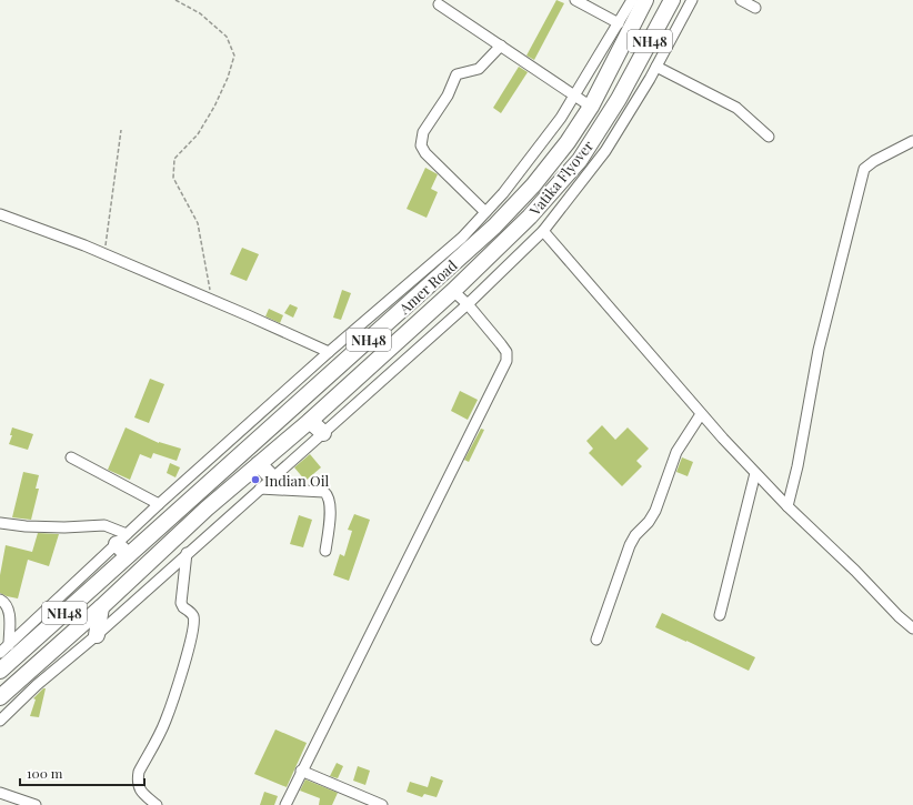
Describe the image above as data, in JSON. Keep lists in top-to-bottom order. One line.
{"streets":{"highway":["NH48","Vatika Flyover","Amer Road"]},"crossings":[["NH48","Vatika Flyover"],["NH48","Amer Road"]],"places":["Indian Oil"],"scale_bar":"100 m"}
